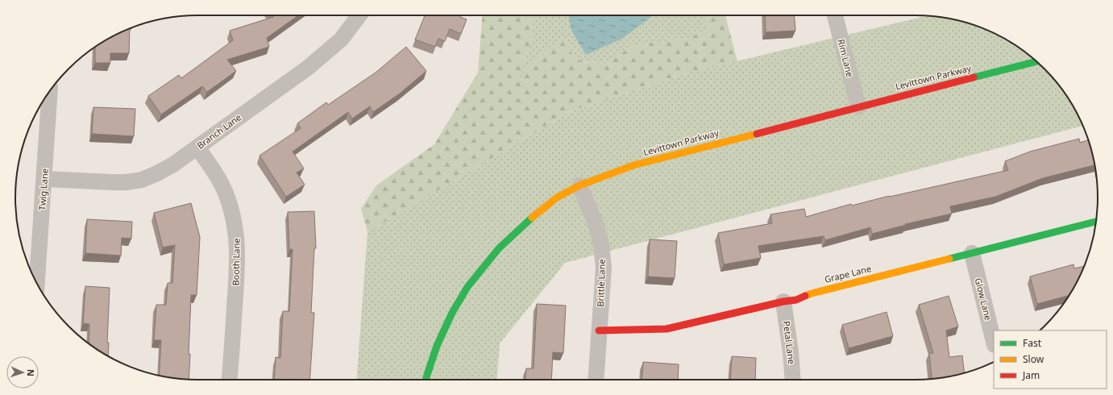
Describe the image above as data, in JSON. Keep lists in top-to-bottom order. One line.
{"streets":{"street":["Rim Lane","Levittown Parkway","Branch Lane","Twig Lane","Booth Lane","Grape Lane","Brittle Lane","Glow Lane","Petal Lane"]},"crossings":[["Rim Lane","Levittown Parkway"],["Levittown Parkway","Brittle Lane"],["Branch Lane","Twig Lane"],["Branch Lane","Booth Lane"],["Grape Lane","Brittle Lane"],["Grape Lane","Glow Lane"],["Grape Lane","Petal Lane"]],"legend":["Fast","Slow","Jam"],"north":"right"}
